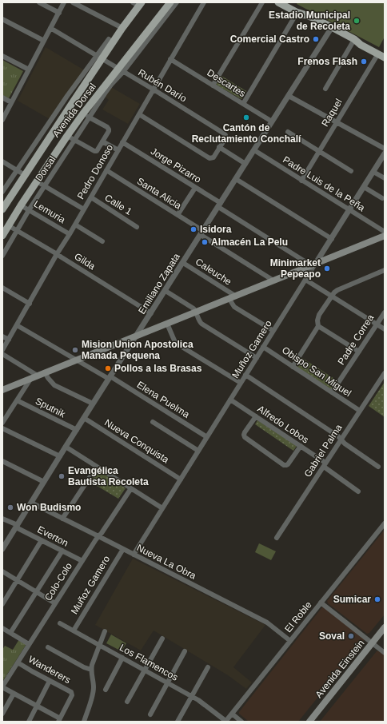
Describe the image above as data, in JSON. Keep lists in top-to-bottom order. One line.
{"streets":{"main road":["Avenida Dorsal","Avenida Einstein"],"street":["Descartes","Rubén Darío","Raquel","Jorge Pizarro","Dorsal","Pedro Donoso","Padre Luis de la Peña","Santa Alicia","Calle 1","Lemuria","Gilda","Caleuche","Emiliano Zapata","Padre Correa","Muñoz Gamero","Obispo San Miguel","Elena Puelma","Sputnik","Alfredo Lobos","Nueva Conquista","Gabriel Palma","Everton","Nueva La Obra","Colo-Colo","El Roble","Los Flamencos","Wanderers"]},"crossings":[["Descartes","Pedro Donoso"],["Descartes","Emiliano Zapata"],["Rubén Darío","Avenida Dorsal"],["Rubén Darío","Pedro Donoso"],["Avenida Dorsal","Dorsal"],["Avenida Dorsal","Lemuria"],["Avenida Dorsal","Gilda"],["Raquel","Padre Luis de la Peña"],["Jorge Pizarro","Pedro Donoso"],["Jorge Pizarro","Emiliano Zapata"],["Jorge Pizarro","Muñoz Gamero"],["Dorsal","Lemuria"],["Dorsal","Gilda"],["Pedro Donoso","Santa Alicia"],["Pedro Donoso","Calle 1"],["Pedro Donoso","Lemuria"],["Pedro Donoso","Gilda"],["Pedro Donoso","Elena Puelma"],["Padre Luis de la Peña","Emiliano Zapata"],["Padre Luis de la Peña","Muñoz Gamero"],["Santa Alicia","Emiliano Zapata"],["Gilda","Emiliano Zapata"],["Caleuche","Emiliano Zapata"],["Caleuche","Muñoz Gamero"],["Emiliano Zapata","Elena Puelma"],["Emiliano Zapata","Sputnik"],["Emiliano Zapata","Nueva Conquista"],["Emiliano Zapata","Everton"],["Emiliano Zapata","Nueva La Obra"],["Padre Correa","Obispo San Miguel"],["Muñoz Gamero","Obispo San Miguel"],["Muñoz Gamero","Elena Puelma"],["Muñoz Gamero","Alfredo Lobos"],["Muñoz Gamero","Nueva Conquista"],["Muñoz Gamero","Nueva La Obra"],["Muñoz Gamero","Los Flamencos"],["Obispo San Miguel","Gabriel Palma"],["Alfredo Lobos","Gabriel Palma"],["Everton","Colo-Colo"],["Nueva La Obra","Colo-Colo"],["Nueva La Obra","El Roble"],["Colo-Colo","Wanderers"],["El Roble","Los Flamencos"]],"places":["Estadio Municipal de Recoleta","Comercial Castro","Frenos Flash","Cantón de Reclutamiento Conchalí","Isidora","Almacén La Pelu","Minimarket Pepeapo","Mision Union Apostolica Manada Pequena","Pollos a las Brasas","Evangélica Bautista Recoleta","Won Budismo","Sumicar","Soval"]}
